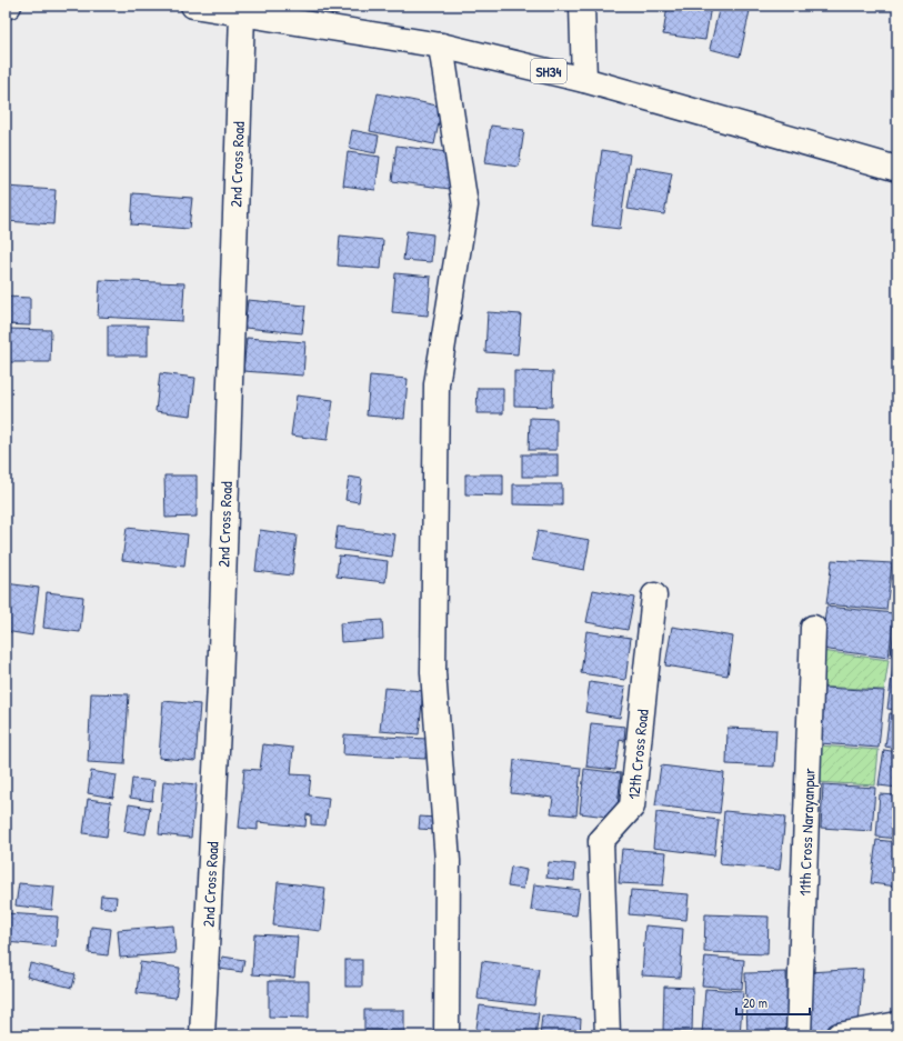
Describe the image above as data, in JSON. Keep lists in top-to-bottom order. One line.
{"streets":{"street":["SH34","2nd Cross Road","12th Cross Road","11th Cross Narayanpur"]},"crossings":[["SH34","2nd Cross Road"]],"scale_bar":"20 m"}
